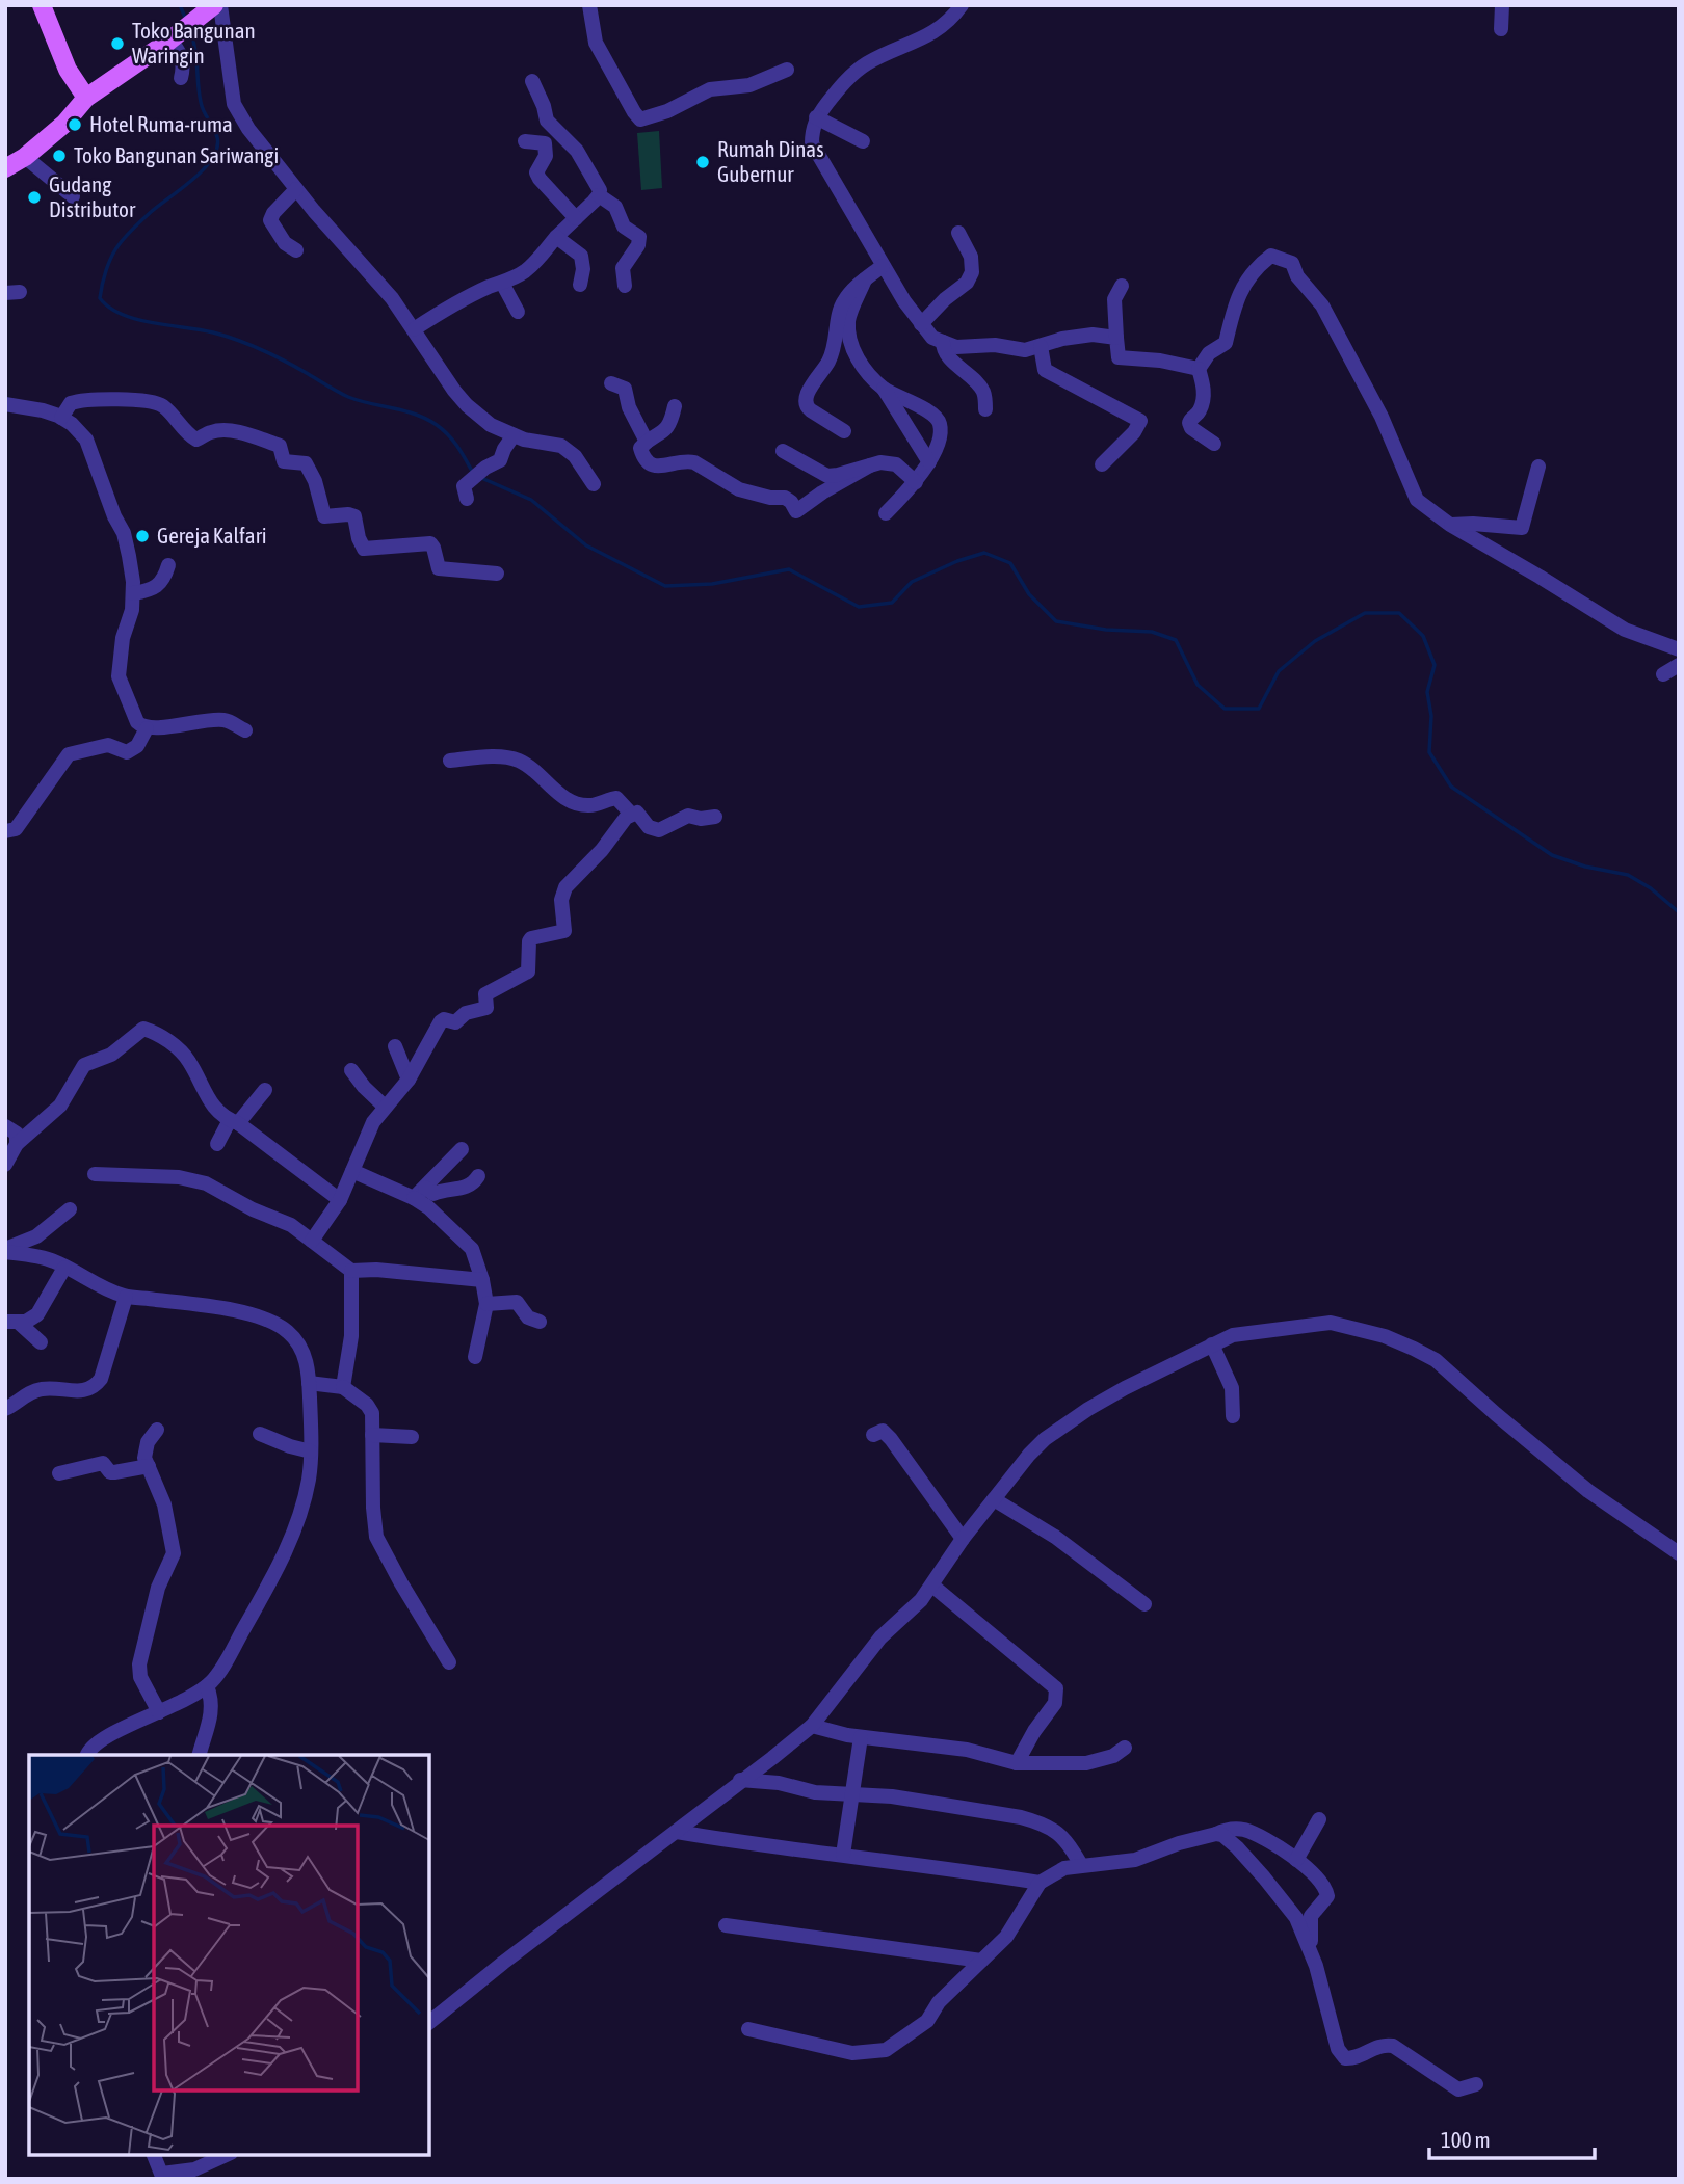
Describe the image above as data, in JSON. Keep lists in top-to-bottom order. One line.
{"places":["Toko Bangunan Waringin","Hotel Ruma-ruma","Toko Bangunan Sariwangi","Rumah Dinas Gubernur","Gudang Distributor","Gereja Kalfari"],"scale_bar":"100 m"}
